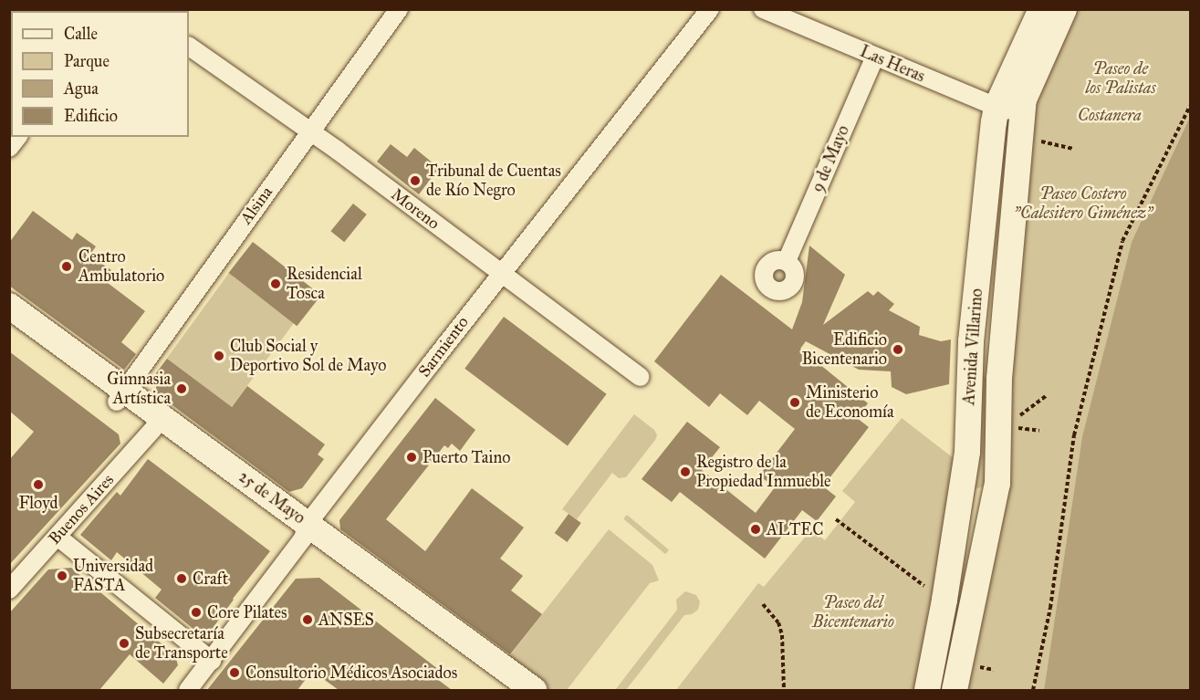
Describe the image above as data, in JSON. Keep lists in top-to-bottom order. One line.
{"streets":{"main road":["Avenida Villarino","25 de Mayo"],"street":["Las Heras","9 de Mayo","Alsina","Moreno","Sarmiento","Buenos Aires"]},"crossings":[["Las Heras","9 de Mayo"],["Las Heras","Avenida Villarino"],["Alsina","Moreno"],["Alsina","25 de Mayo"],["Moreno","Sarmiento"],["Sarmiento","25 de Mayo"],["25 de Mayo","Buenos Aires"]],"parks":["Paseo de los Palistas","Costanera","Paseo Costero \"Calesitero Giménez\"","Paseo del Bicentenario"],"places":["Tribunal de Cuentas de Río Negro","Centro Ambulatorio","Residencial Tosca","Edificio Bicentenario","Club Social y Deportivo Sol de Mayo","Gimnasia Artística","Ministerio de Economía","Puerto Taino","Registro de la Propiedad Inmueble","Floyd","ALTEC","Universidad FASTA","Craft","Core Pilates","ANSES","Subsecretaría de Transporte","Consultorio Médicos Asociados"],"legend":["Calle","Parque","Agua","Edificio"]}
